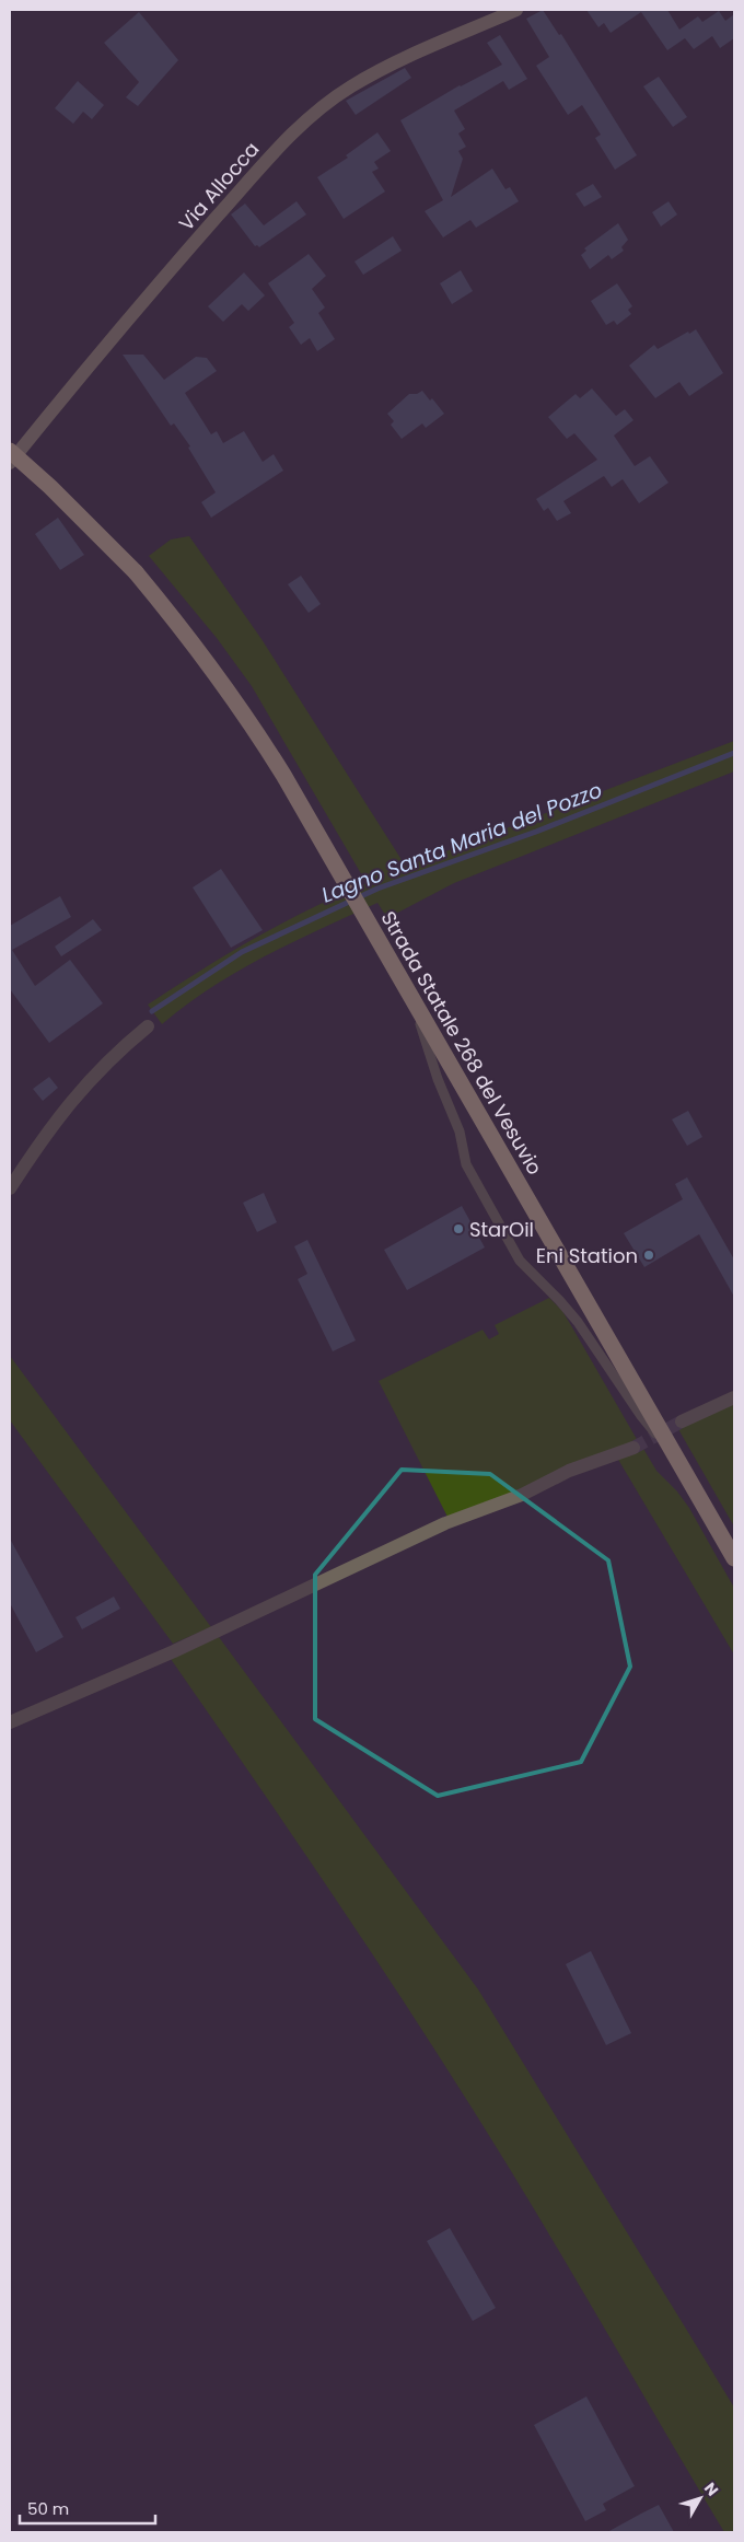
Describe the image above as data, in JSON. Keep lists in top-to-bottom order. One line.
{"streets":{"highway":["Strada Statale 268 del Vesuvio"],"street":["Via Allocca"]},"water":["Lagno Santa Maria del Pozzo"],"places":["StarOil","Eni Station"],"scale_bar":"50 m","north":"top right"}
